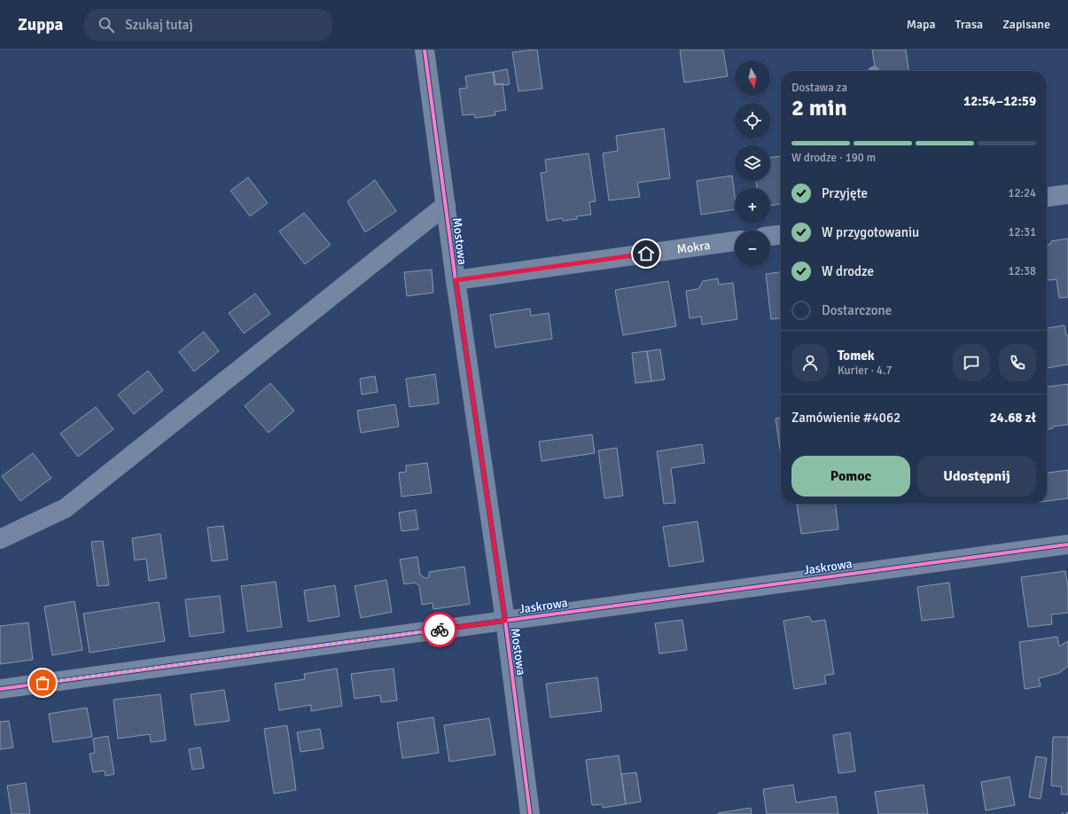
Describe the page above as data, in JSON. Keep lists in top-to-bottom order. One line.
{"streets":{"street":["Mostowa","Mokra","Jaskrowa"]},"crossings":[["Mostowa","Mokra"],["Mostowa","Jaskrowa"]],"north":"bottom","page":{"header":"Zuppa","search":"Szukaj tutaj","nav":["Mapa","Trasa","Zapisane"],"map_buttons":["+","−"],"heading":["2 min","Dostawa za","12:54–12:59"],"panel":["Tomek","Kurier · 4.7","Zamówienie #4062","24.68 zł"],"bar":"W drodze · 190 m","list":[["Przyjęte","12:24"],["W przygotowaniu","12:31"],["W drodze","12:38"],"Dostarczone"],"buttons":["Pomoc","Udostępnij"]}}
